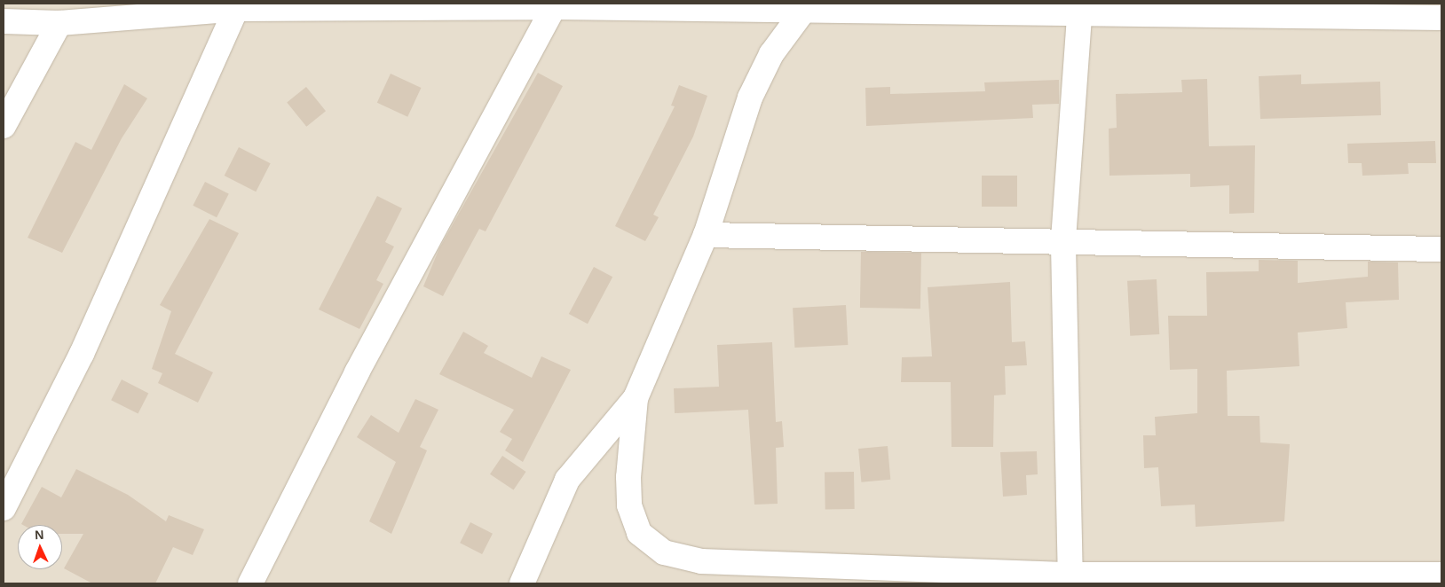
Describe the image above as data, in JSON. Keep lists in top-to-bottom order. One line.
{"north":"top"}
